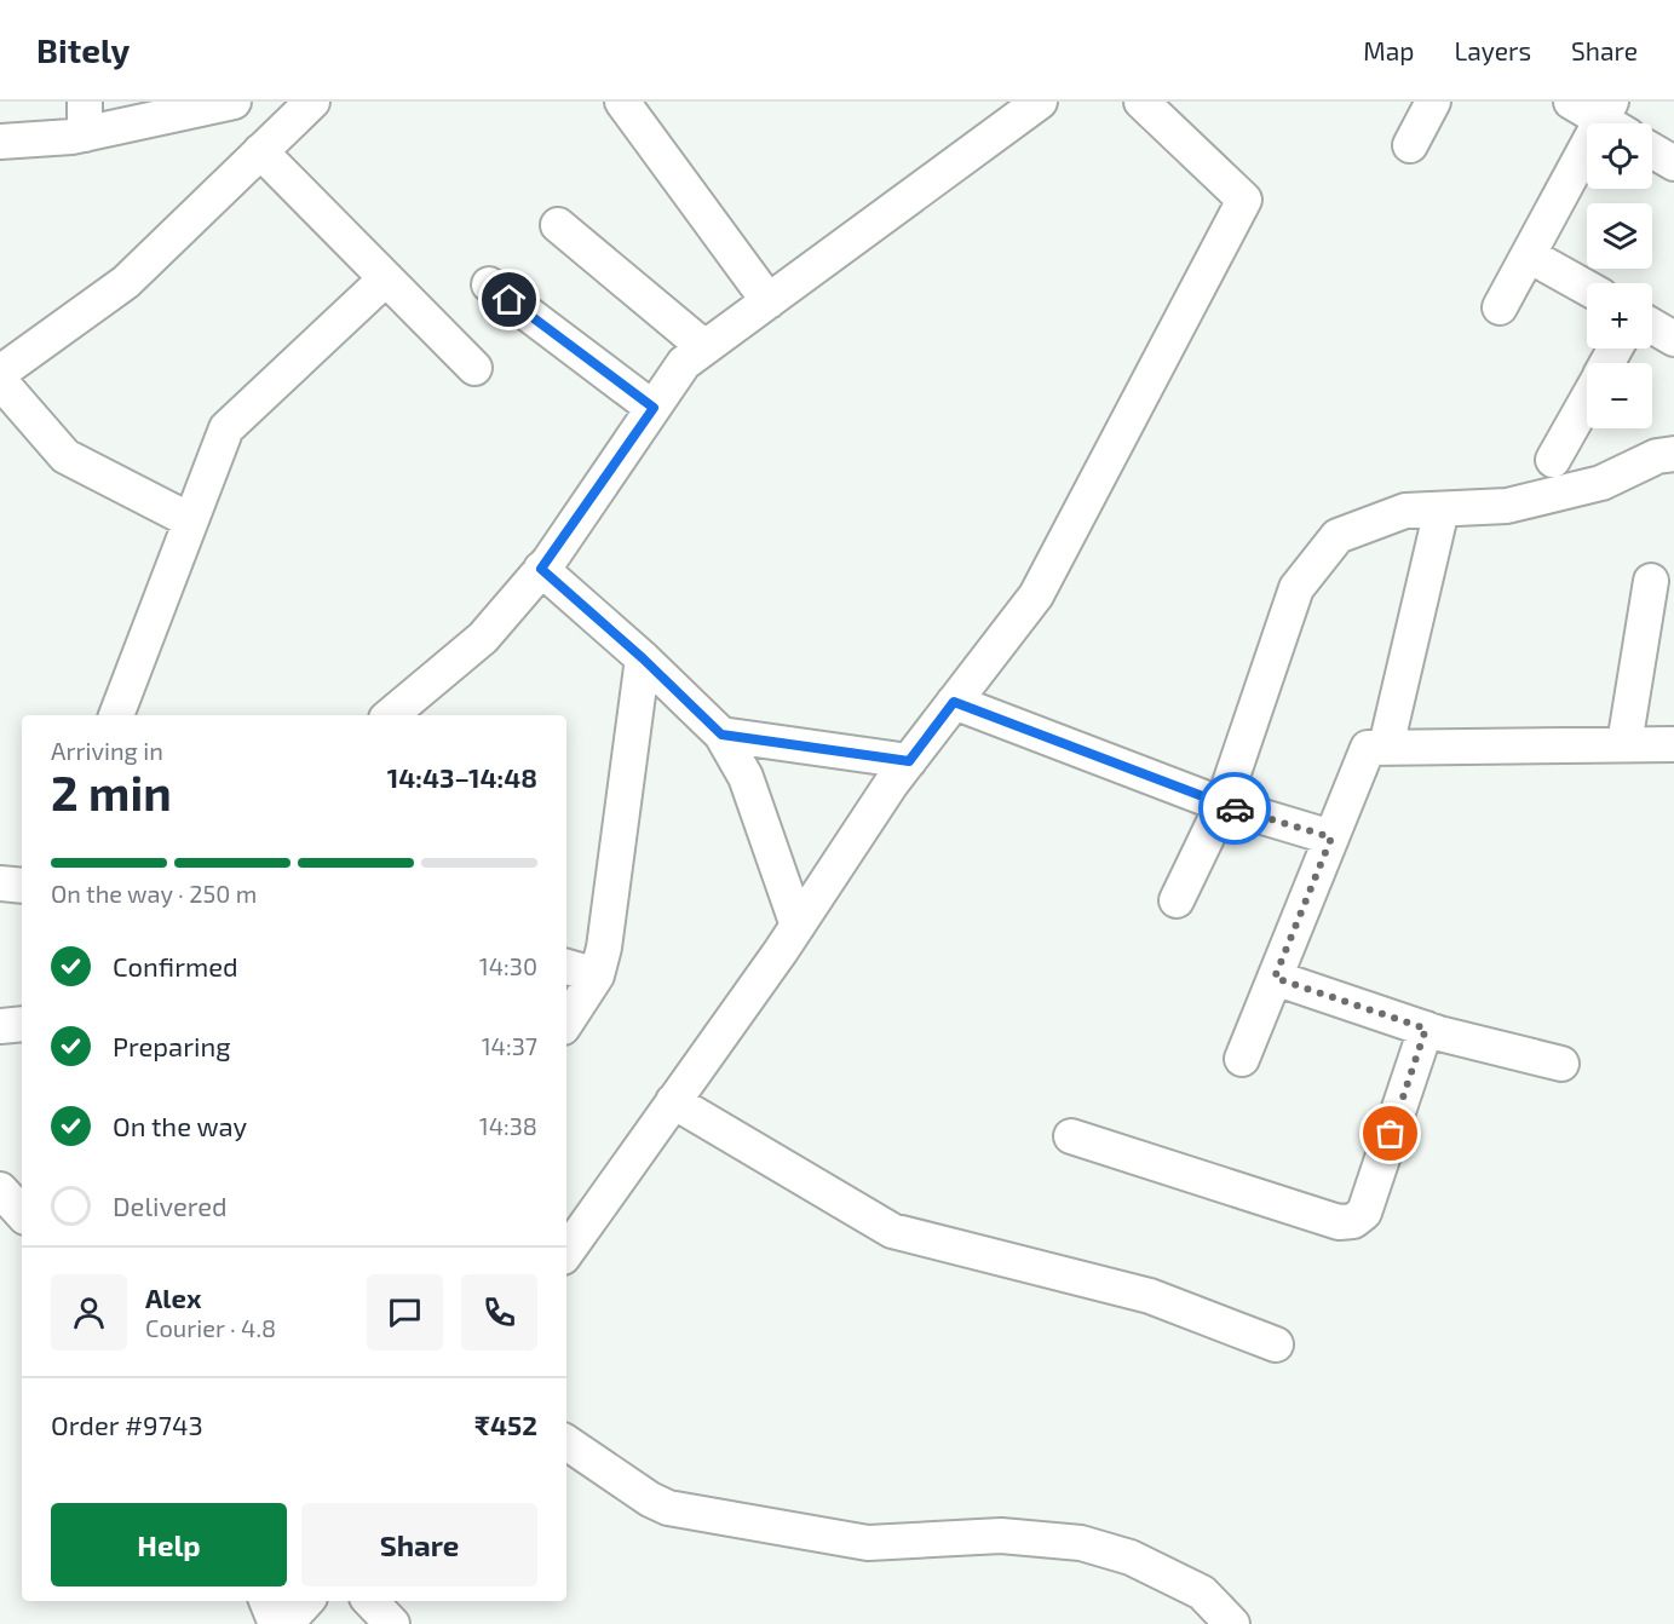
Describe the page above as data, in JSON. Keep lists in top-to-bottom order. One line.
{"page":{"header":"Bitely","nav":["Map","Layers","Share"],"map_buttons":["+","−"],"heading":["2 min","Arriving in","14:43–14:48"],"panel":["Alex","Courier · 4.8","Order #9743","₹452"],"bar":"On the way · 250 m","list":[["Confirmed","14:30"],["Preparing","14:37"],["On the way","14:38"],"Delivered"],"buttons":["Help","Share"]}}
